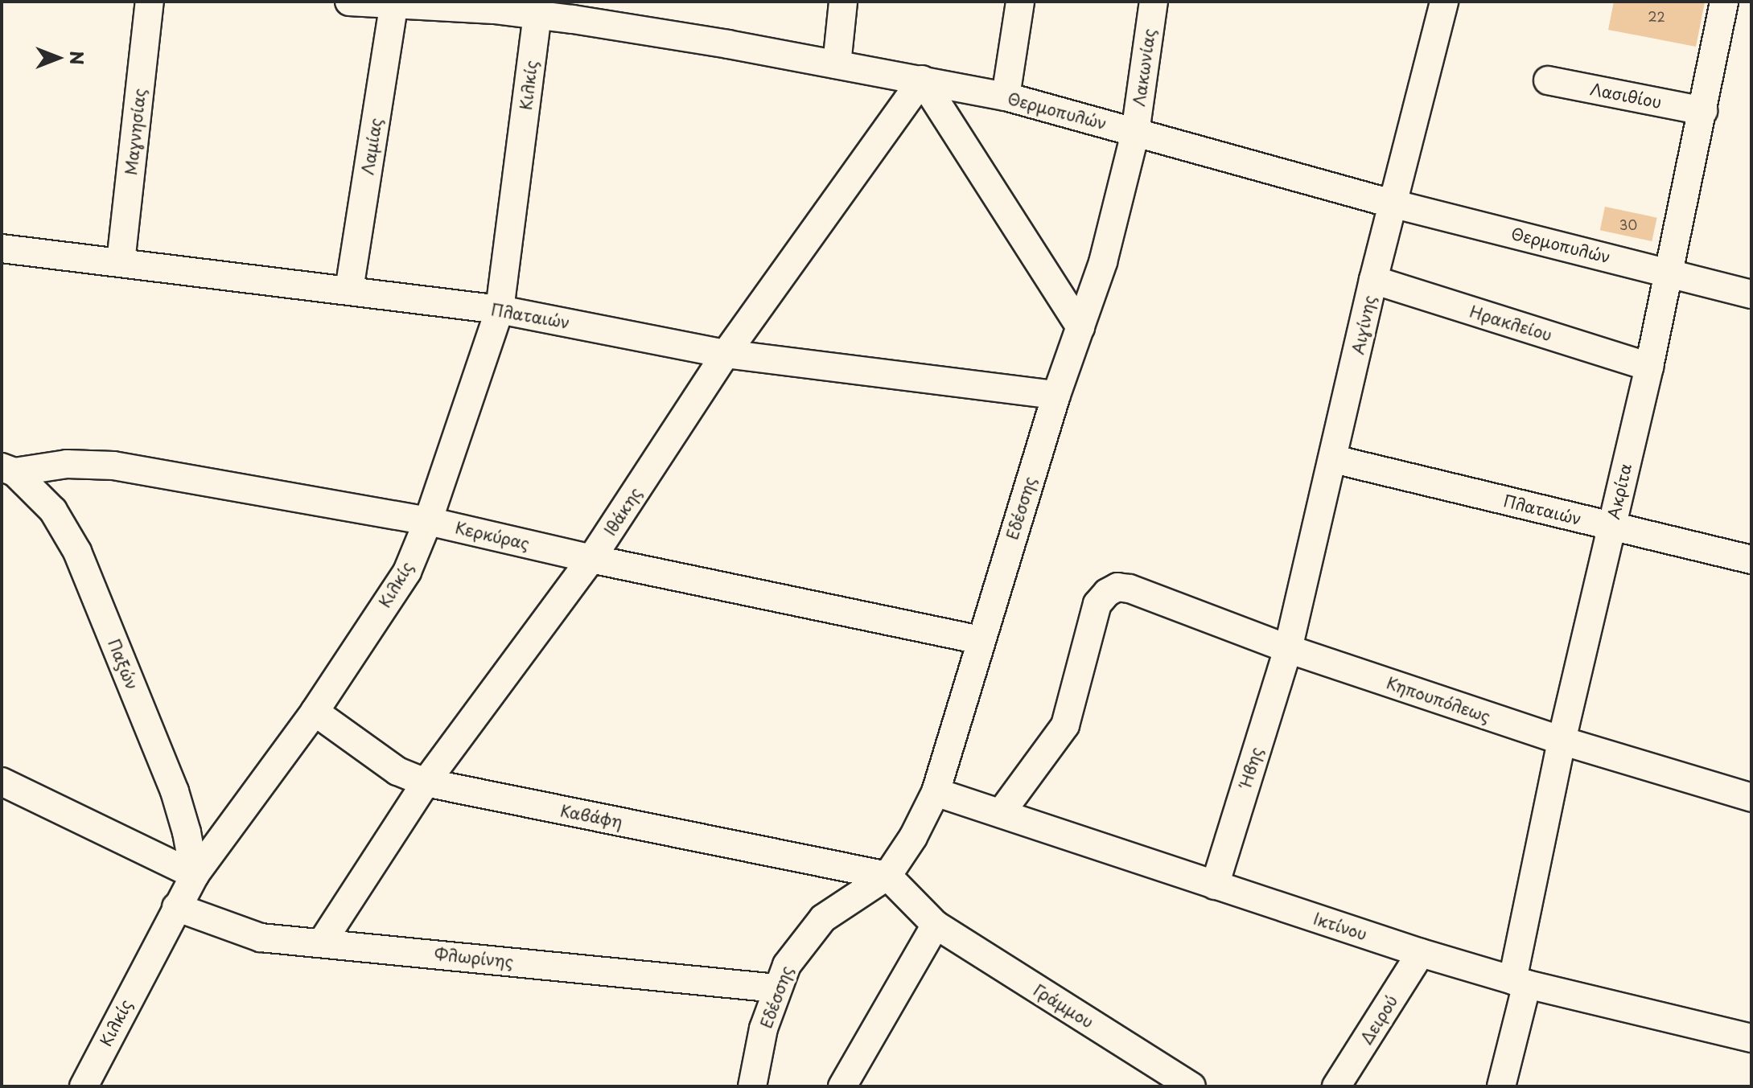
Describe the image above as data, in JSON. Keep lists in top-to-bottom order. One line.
{"streets":{"street":["Λακωνίας","Κιλκίς","Λασιθίου","Θερμοπυλών","Μαγνησίας","Λαμίας","Πλαταιών","Ηρακλείου","Αιγίνης","Ακρίτα","Εδέσσης","Ιθάκης","Κερκύρας","Παξών","Κηπουπόλεως","Ήβης","Καβάφη","Ικτίνου","Φλωρίνης","Γράμμου","Δειρού"]},"crossings":[["Λακωνίας","Θερμοπυλών"],["Λακωνίας","Εδέσσης"],["Κιλκίς","Θερμοπυλών"],["Κιλκίς","Πλαταιών"],["Κιλκίς","Κερκύρας"],["Κιλκίς","Παξών"],["Κιλκίς","Καβάφη"],["Κιλκίς","Φλωρίνης"],["Λασιθίου","Ακρίτα"],["Θερμοπυλών","Λαμίας"],["Θερμοπυλών","Αιγίνης"],["Θερμοπυλών","Ακρίτα"],["Θερμοπυλών","Εδέσσης"],["Θερμοπυλών","Ιθάκης"],["Μαγνησίας","Πλαταιών"],["Λαμίας","Πλαταιών"],["Πλαταιών","Αιγίνης"],["Πλαταιών","Ακρίτα"],["Πλαταιών","Εδέσσης"],["Πλαταιών","Ιθάκης"],["Ηρακλείου","Αιγίνης"],["Ηρακλείου","Ακρίτα"],["Αιγίνης","Κηπουπόλεως"],["Αιγίνης","Ήβης"],["Ακρίτα","Κηπουπόλεως"],["Ακρίτα","Ικτίνου"],["Εδέσσης","Κερκύρας"],["Εδέσσης","Καβάφη"],["Εδέσσης","Ικτίνου"],["Εδέσσης","Φλωρίνης"],["Ιθάκης","Κερκύρας"],["Ιθάκης","Καβάφη"],["Ιθάκης","Φλωρίνης"],["Κερκύρας","Παξών"],["Κηπουπόλεως","Ήβης"],["Κηπουπόλεως","Ικτίνου"],["Ήβης","Ικτίνου"],["Ικτίνου","Δειρού"]],"house_numbers":["22","30"],"north":"right"}
